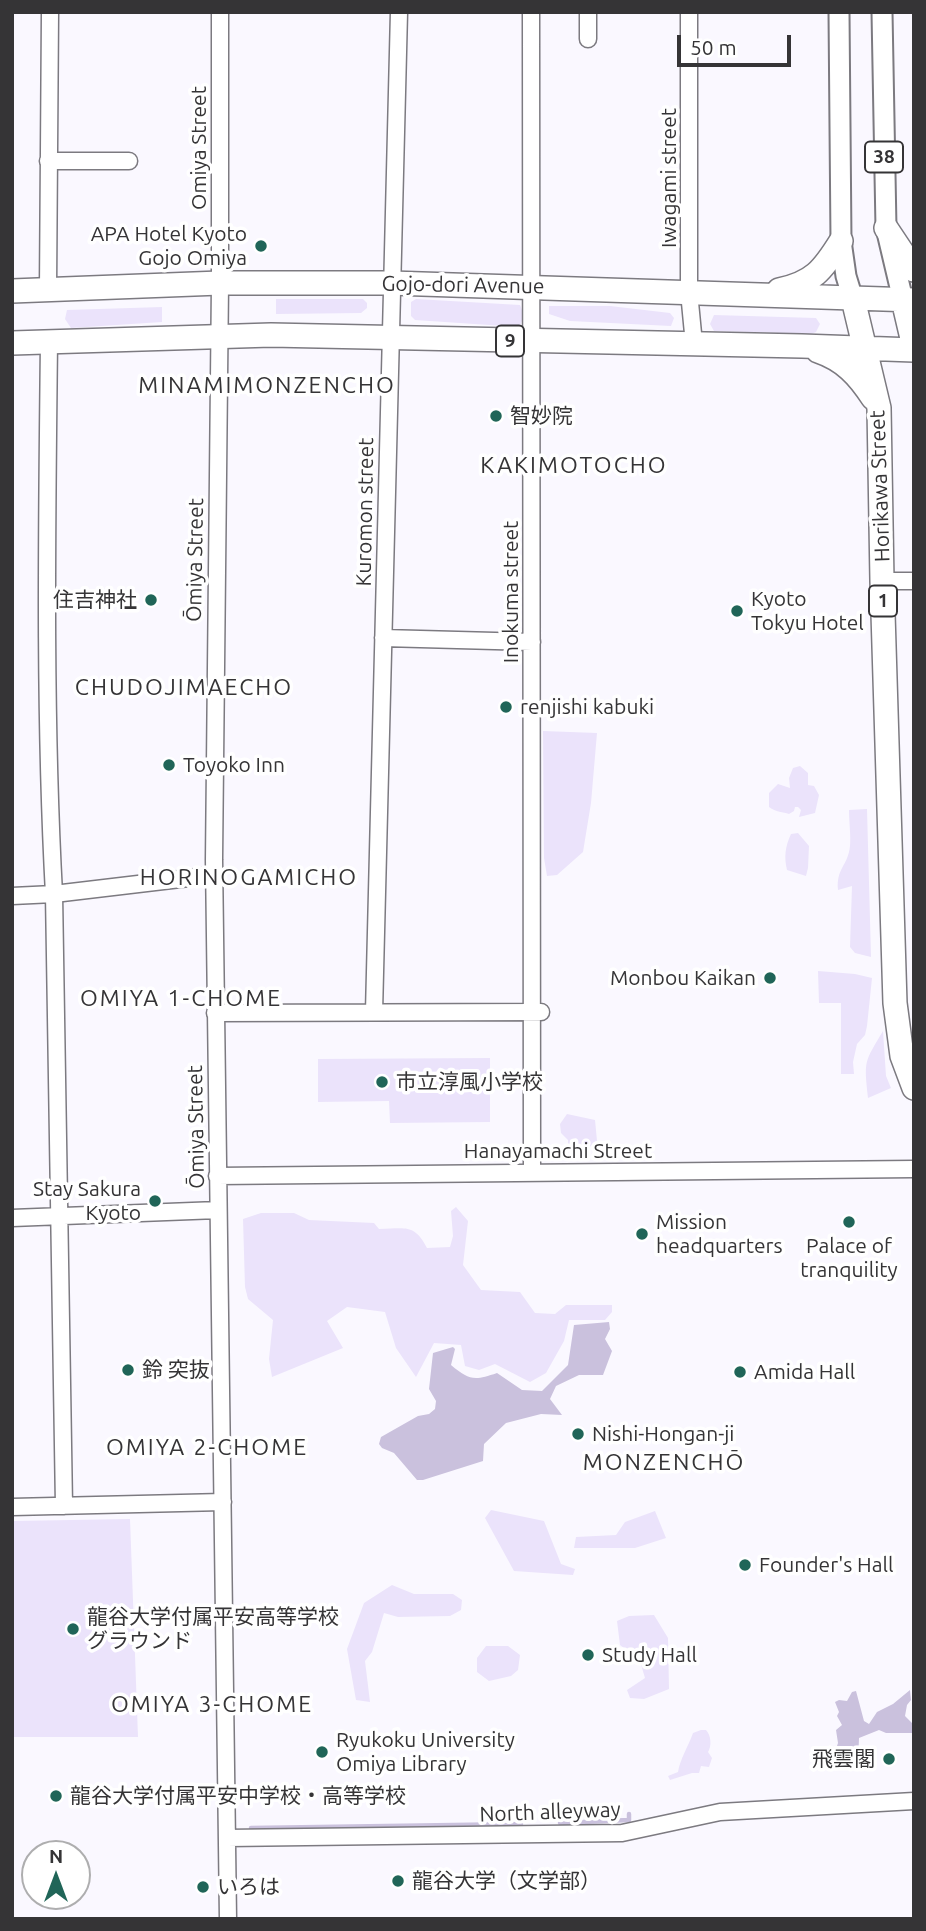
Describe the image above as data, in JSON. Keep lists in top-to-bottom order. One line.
{"streets":{"highway":["Gojo-dori Avenue","9","Horikawa Street","1"],"main road":["38"],"street":["Omiya Street","Iwagami street","Kuromon street","Ōmiya Street","Inokuma street","Hanayamachi Street","North alleyway"]},"crossings":[["Omiya Street","Gojo-dori Avenue"],["38","Gojo-dori Avenue"],["Iwagami street","Gojo-dori Avenue"],["Iwagami street","9"],["Gojo-dori Avenue","Horikawa Street"],["Gojo-dori Avenue","Kuromon street"],["Gojo-dori Avenue","Inokuma street"],["9","Horikawa Street"],["9","Kuromon street"],["9","Ōmiya Street"],["9","Inokuma street"],["Ōmiya Street","Hanayamachi Street"],["Ōmiya Street","North alleyway"],["Inokuma street","Hanayamachi Street"]],"districts":["MINAMIMONZENCHO","KAKIMOTOCHO","CHUDOJIMAECHO","HORINOGAMICHO","OMIYA 1-CHOME","OMIYA 2-CHOME","MONZENCHŌ","OMIYA 3-CHOME"],"places":["APA Hotel Kyoto Gojo Omiya","智妙院","住吉神社","Kyoto Tokyu Hotel","renjishi kabuki","Toyoko Inn","Monbou Kaikan","市立淳風小学校","Stay Sakura Kyoto","Palace of tranquility","Mission headquarters","鈴 突抜","Amida Hall","Nishi-Hongan-ji","Founder's Hall","龍谷大学付属平安高等学校 グラウンド","Study Hall","Ryukoku University Omiya Library","飛雲閣","龍谷大学付属平安中学校・高等学校","龍谷大学（文学部）","いろは"],"scale_bar":"50 m","north":"top"}
